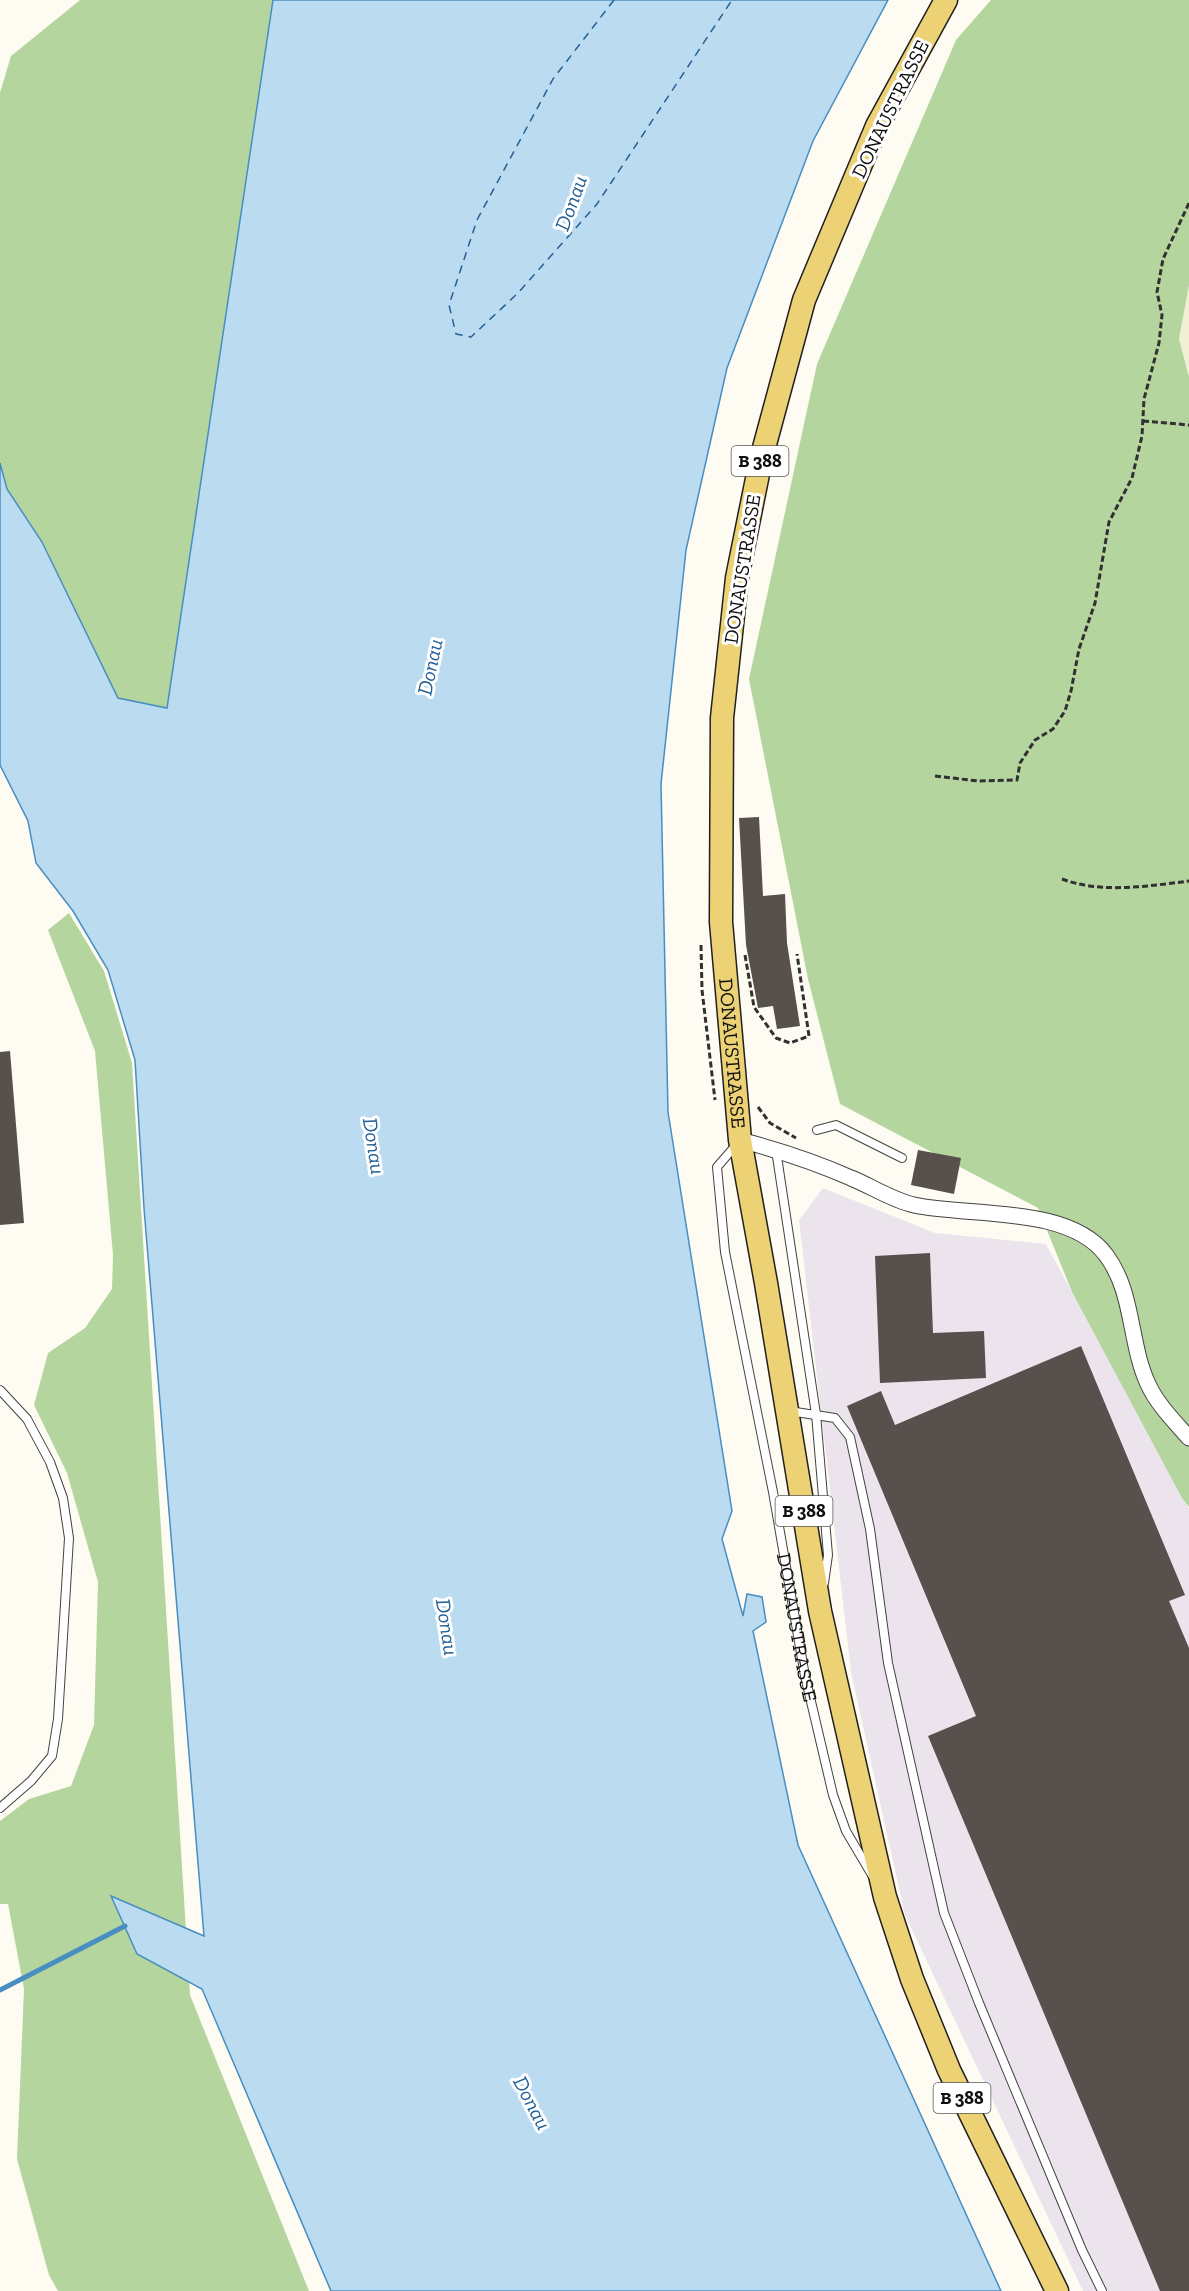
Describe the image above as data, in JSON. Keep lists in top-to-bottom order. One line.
{"streets":{"main road":["DONAUSTRASSE","B 388"]},"water":["Donau"]}
